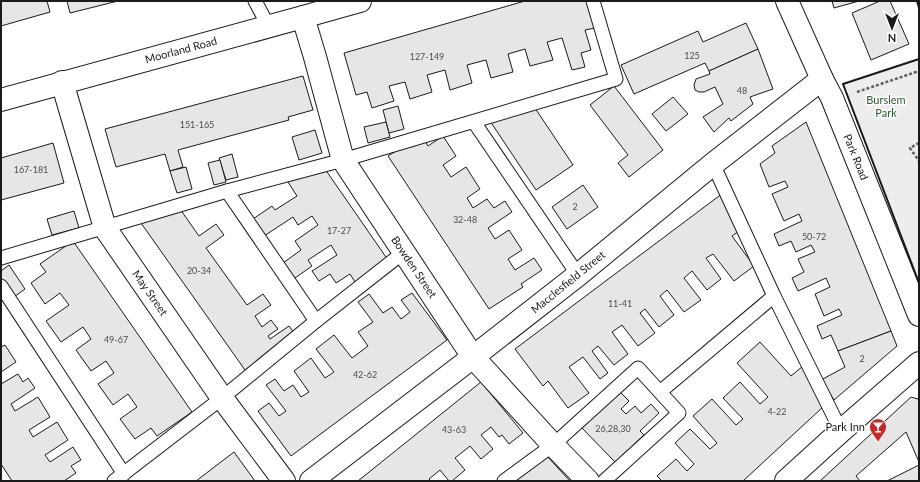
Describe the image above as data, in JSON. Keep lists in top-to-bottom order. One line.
{"streets":{"street":["Moorland Road","Park Road","Bowden Street","Macclesfield Street","May Street"]},"crossings":[["Moorland Road","Bowden Street"],["Moorland Road","May Street"],["Park Road","Macclesfield Street"],["Bowden Street","Macclesfield Street"]],"parks":["Burslem Park"],"places":{"bar":["Park Inn"]},"house_numbers":["125","127-149","48","151-165","167-181","2","32-48","17-27","50-72","20-34","11-41","49-67","2","42-62","4-22","26,28,30","43-63"],"north":"bottom"}
